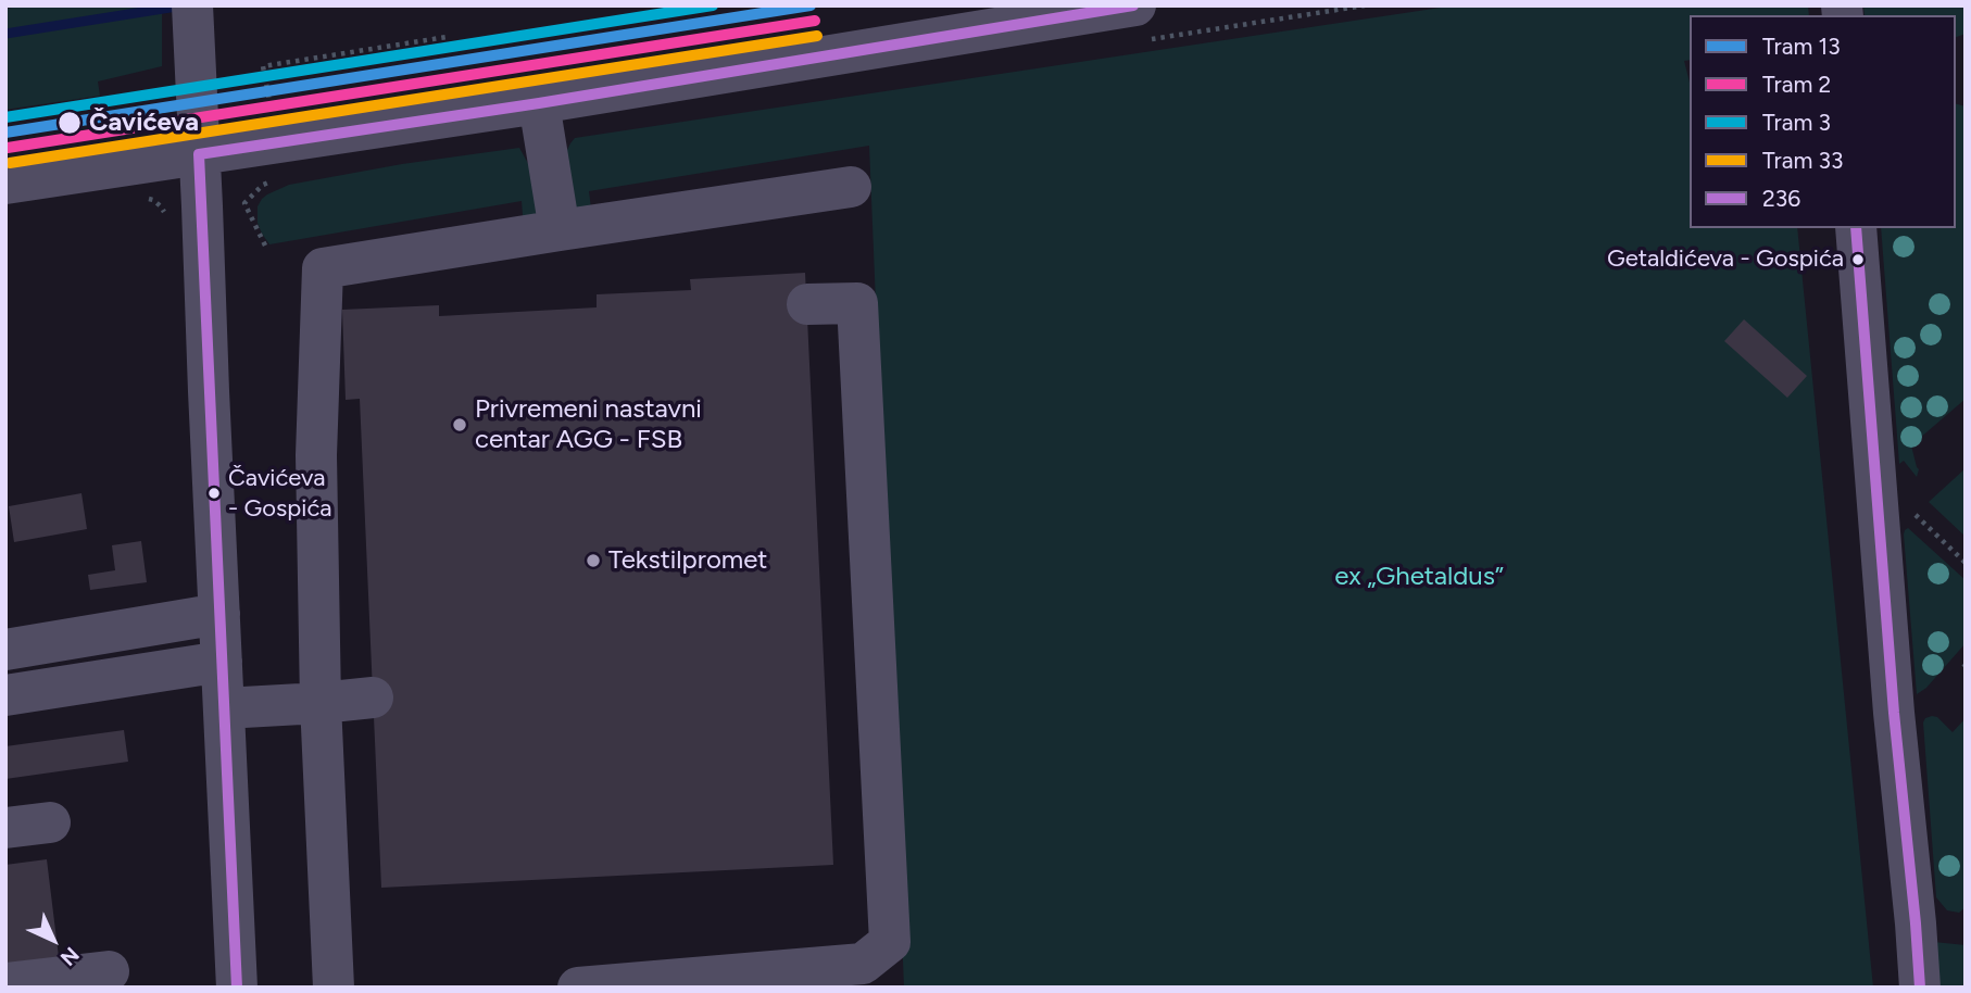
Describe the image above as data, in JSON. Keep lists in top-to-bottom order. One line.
{"parks":["ex „Ghetaldus”"],"places":["Čavićeva","Getaldićeva - Gospića","Privremeni nastavni centar AGG - FSB","Čavićeva - Gospića","Tekstilpromet"],"lines":["tram line 13","tram line 3","transit line 236","tram line 2","tram line 33"],"legend":["Tram 13","Tram 2","Tram 3","Tram 33","236"],"north":"bottom right"}
